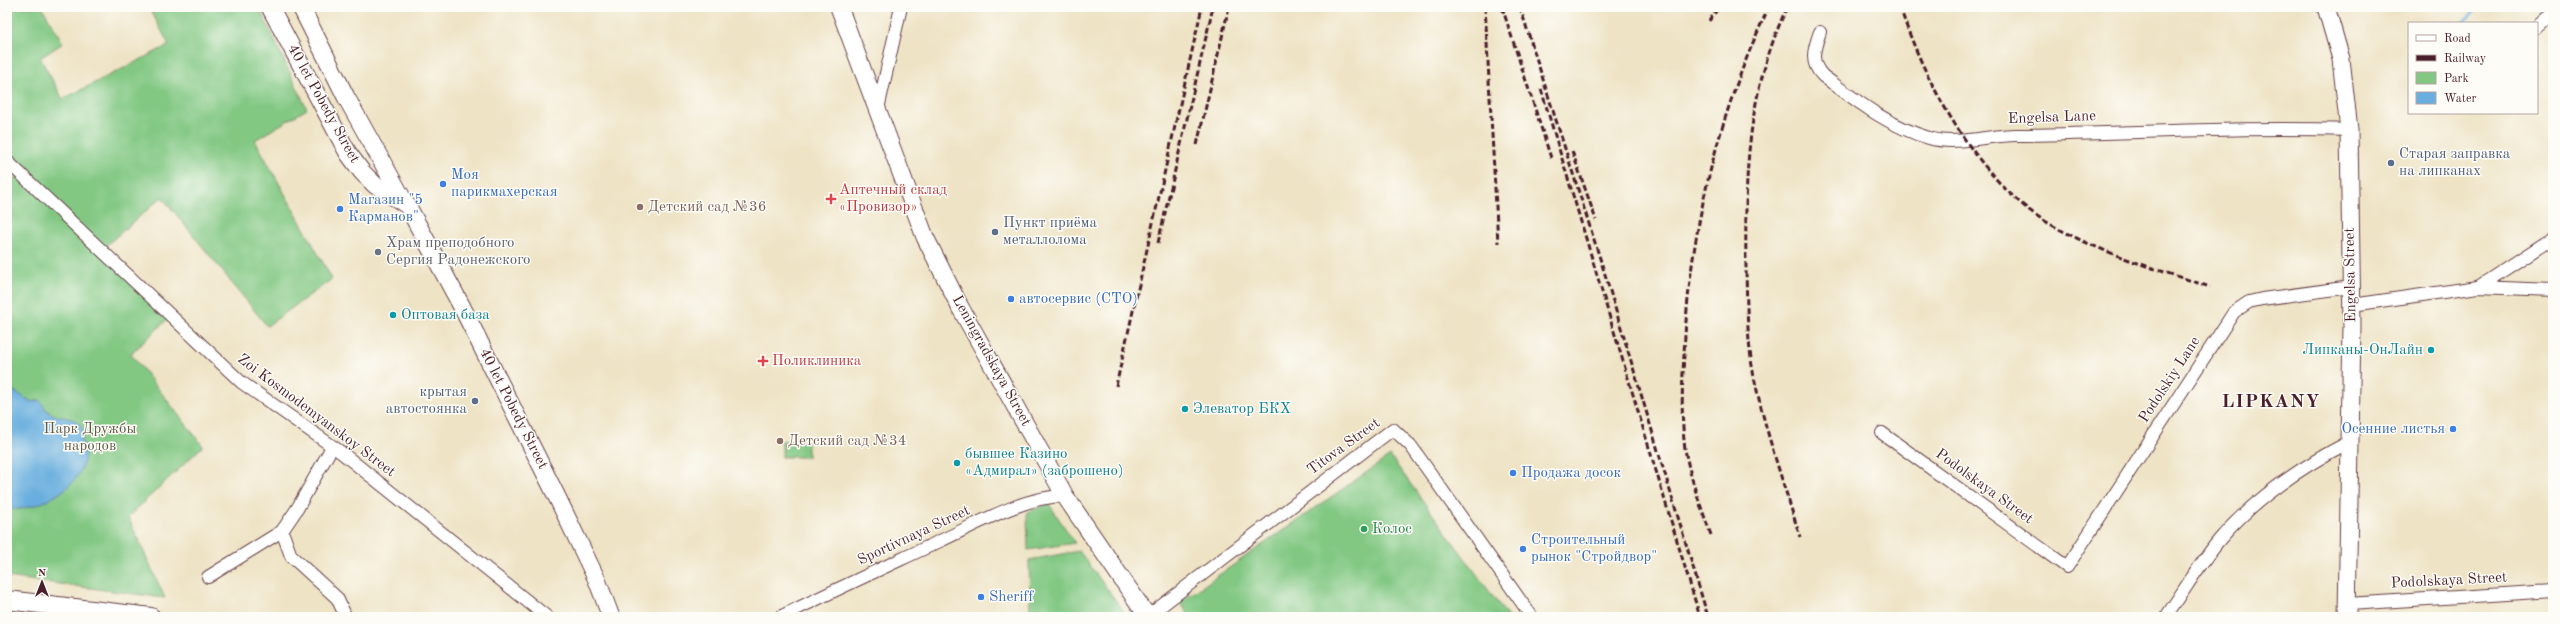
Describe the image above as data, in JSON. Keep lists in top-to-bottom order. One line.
{"streets":{"street":["40 let Pobedy Street","Engelsa Lane","Engelsa Street","Leningradskaya Street","Podolskiy Lane","Zoi Kosmodemyanskoy Street","Titova Street","Podolskaya Street","Sportivnaya Street"]},"crossings":[["Engelsa Lane","Engelsa Street"],["Engelsa Street","Podolskiy Lane"],["Engelsa Street","Podolskaya Street"],["Leningradskaya Street","Titova Street"],["Leningradskaya Street","Sportivnaya Street"],["Podolskiy Lane","Podolskaya Street"]],"districts":["LIPKANY"],"parks":["Парк Дружбы народов"],"places":{"other":["Старая заправка на липканах","Моя парикмахерская","Детский сад №36","Магазин \"5 Карманов\"","Пункт приёма металлолома","Храм преподобного Сергия Радонежского","автосервис (СТО)","Оптовая база","Липканы-ОнЛайн","крытая автостоянка","Элеватор БКХ","Осенние листья","Детский сад №34","бывшее Казино «Адмирал» (заброшено)","Продажа досок","Колос","Строительный рынок \"Стройдвор\"","Sheriff"],"health":["Аптечный склад «Провизор»","Поликлиника"]},"legend":["Road","Railway","Park","Water"],"north":"top"}
